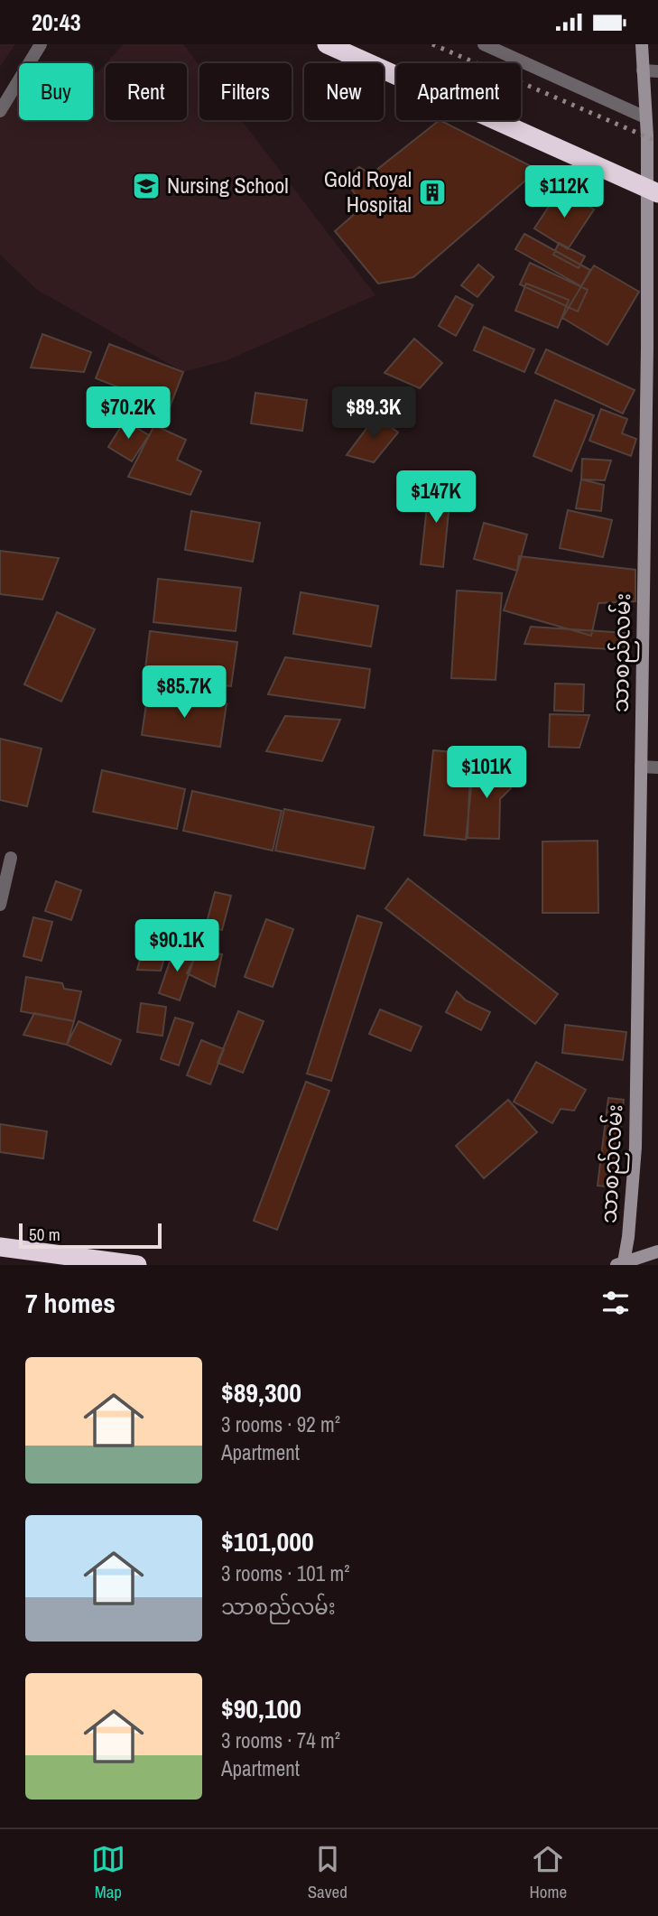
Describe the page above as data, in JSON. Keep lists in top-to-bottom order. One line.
{"streets":{"street":["သာစည်လမ်း"]},"places":{"school or university":["Nursing School"],"building":["Gold Royal Hospital"]},"scale_bar":"50 m","page":{"status":"20:43","chip":["Buy","Rent","Filters","New","Apartment"],"price":["$112K","$70.2K","$89.3K","$147K","$85.7K","$101K","$90.1K"],"scale":"50 m","heading":"7 homes","list":[{"name":"$89,300","note":"3 rooms · 92 m² · Apartment"},{"name":"$101,000","note":"3 rooms · 101 m² · သာစည်လမ်း"},{"name":"$90,100","note":"3 rooms · 74 m² · Apartment"}],"tabs":["Map","Saved","Home"]}}
